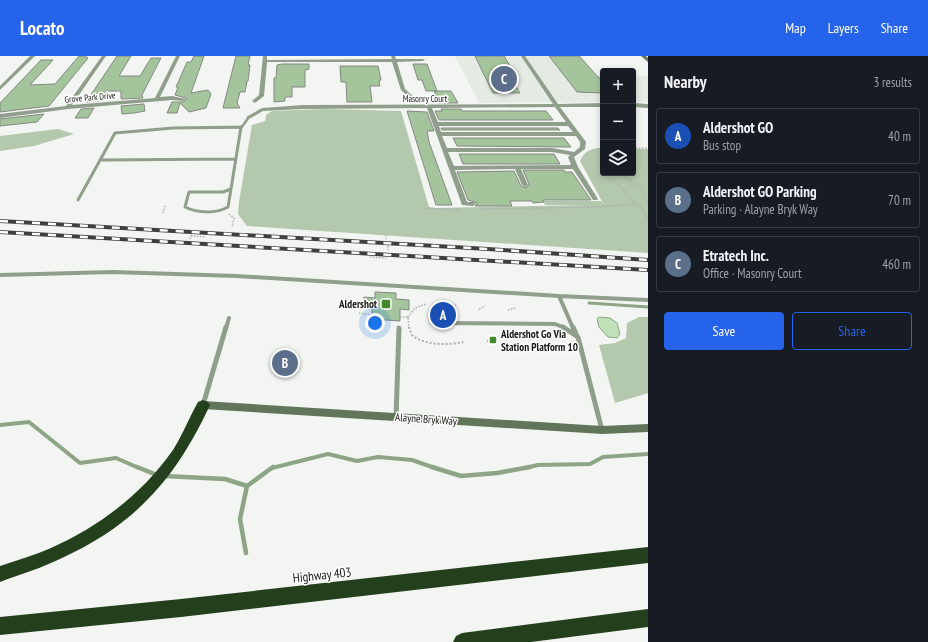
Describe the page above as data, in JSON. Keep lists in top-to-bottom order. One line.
{"streets":{"highway":["Highway 403"],"street":["Grove Park Drive","Masonry Court","Alayne Bryk Way"]},"places":{"transit":["Aldershot","Aldershot Go Via Station Platform 10"]},"page":{"header":"Locato","nav":["Map","Layers","Share"],"heading":["Nearby","3 results"],"pins":["C","A","B"],"map_buttons":["+","−"],"list":[{"mark":"A","name":"Aldershot GO","note":"Bus stop","value":"40 m"},{"mark":"B","name":"Aldershot GO Parking","note":"Parking · Alayne Bryk Way","value":"70 m"},{"mark":"C","name":"Etratech Inc.","note":"Office · Masonry Court","value":"460 m"}],"buttons":["Save","Share"]}}
